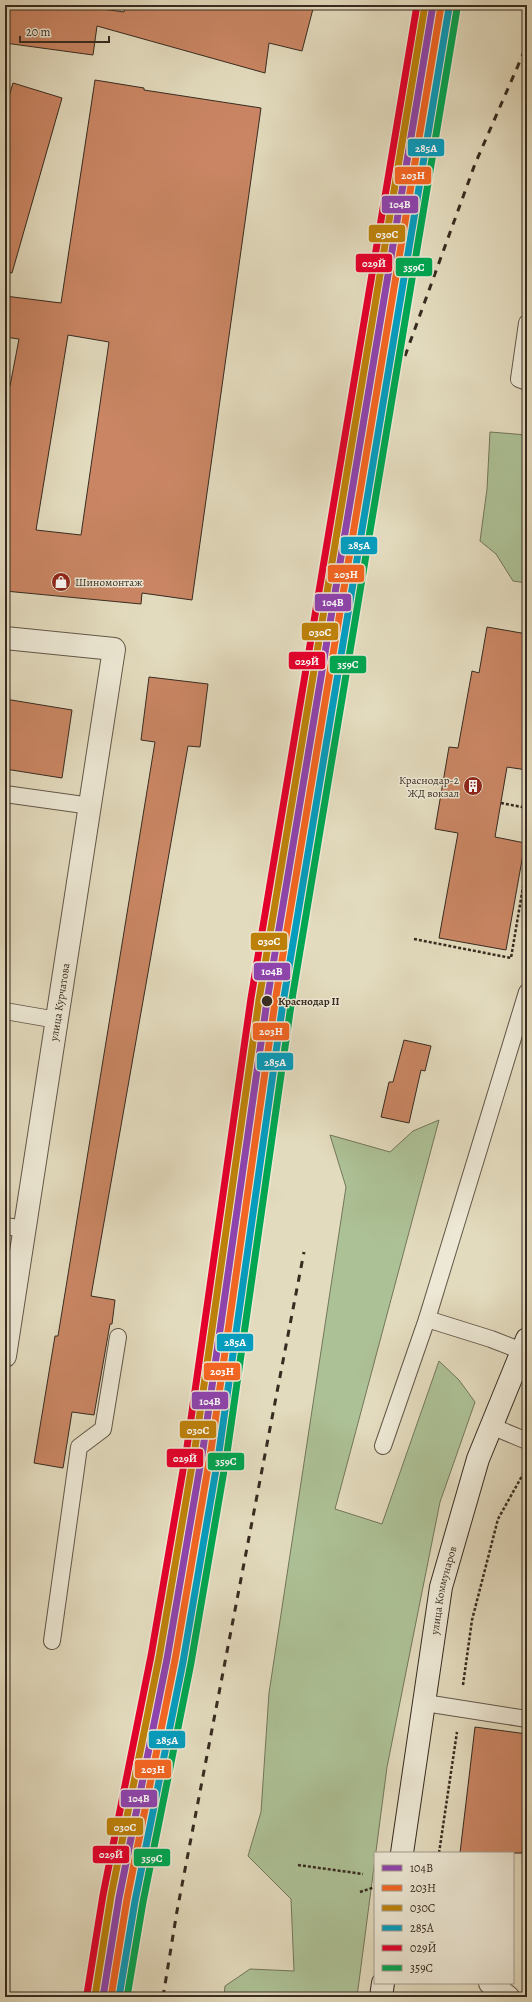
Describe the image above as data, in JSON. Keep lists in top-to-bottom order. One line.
{"streets":{"street":["улица Курчатова","улица Коммунаров"]},"places":{"shop":["Шиномонтаж"],"building":["Краснодар-2 ЖД вокзал"],"other":["Краснодар II"]},"lines":["transit line 104В","transit line 030C","transit line 029Й","transit line 203Н","transit line 285А","transit line 359С"],"legend":["104В","203Н","030C","285А","029Й","359С"],"scale_bar":"20 m"}
